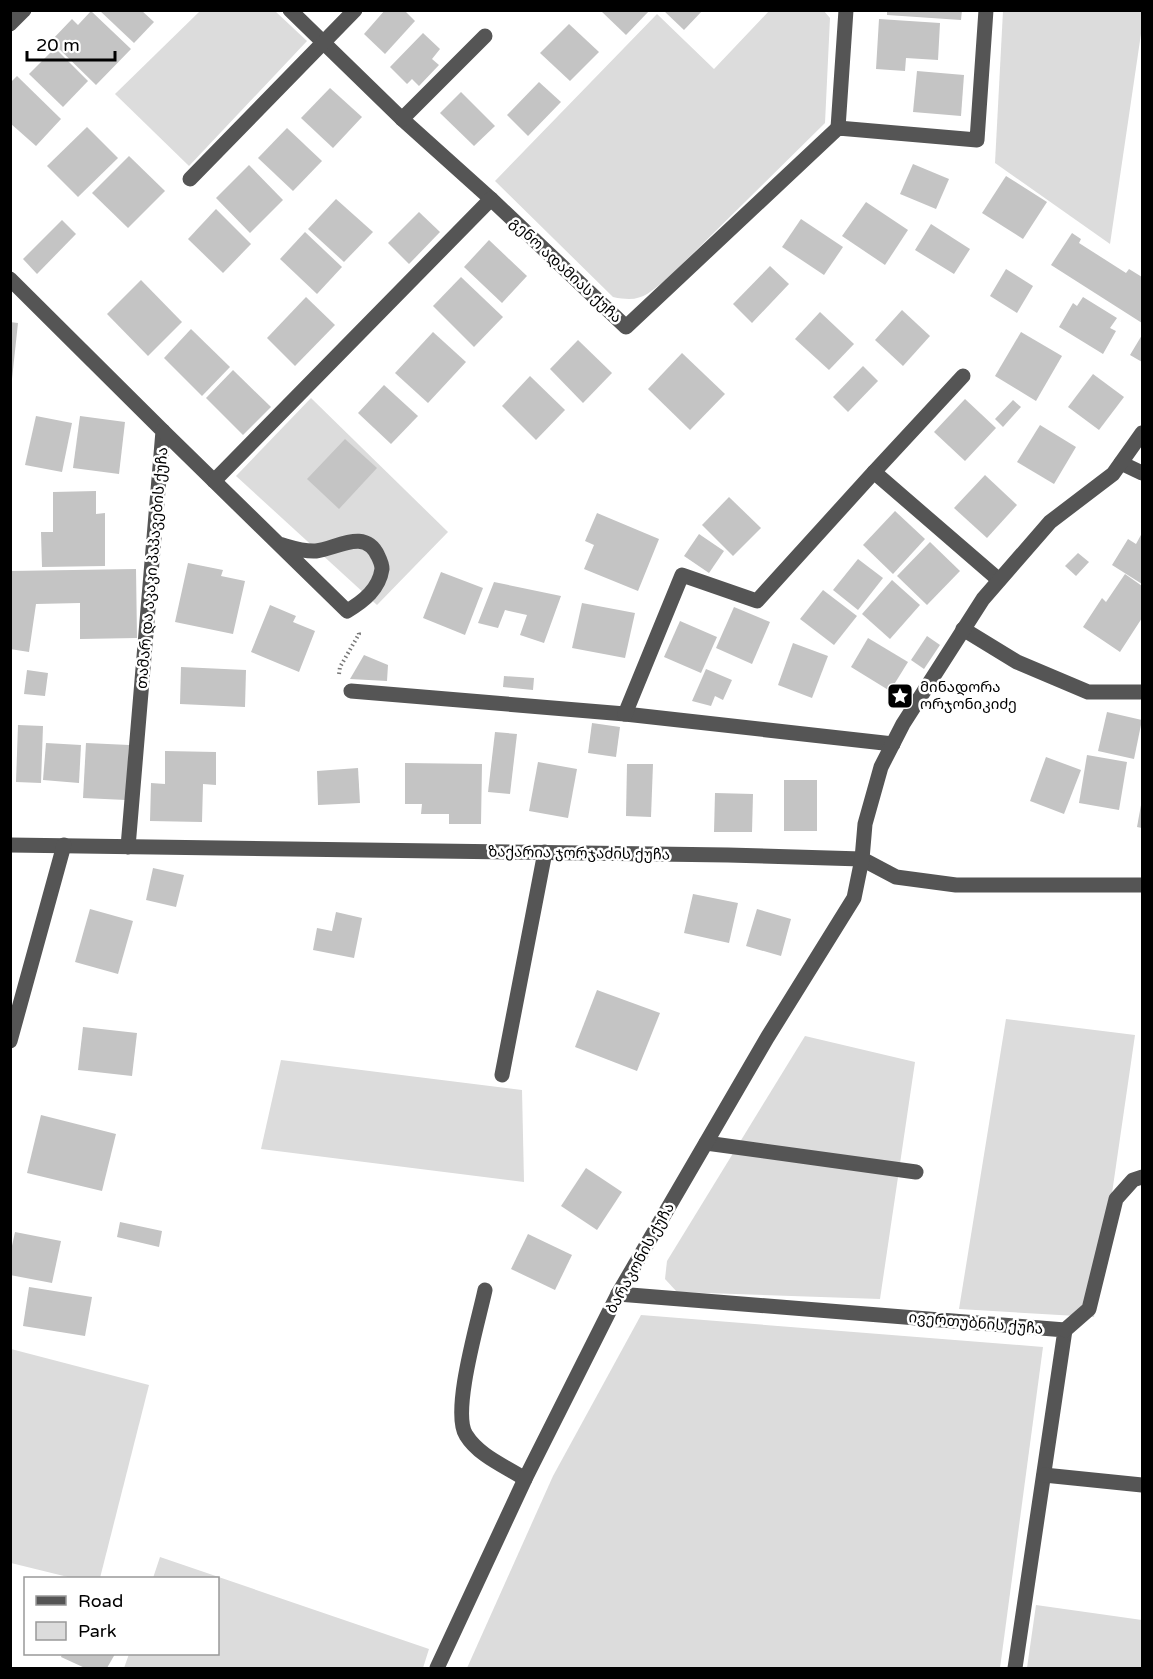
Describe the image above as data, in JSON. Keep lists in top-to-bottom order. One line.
{"streets":{"street":["გენო ადამიას ქუჩა","თამარ და აკაკი პაპავების ქუჩა","ზაქარია ჯორჯაძის ქუჩა","ბარაკონის ქუჩა","ივერთუბნის ქუჩა"]},"crossings":[["თამარ და აკაკი პაპავების ქუჩა","ზაქარია ჯორჯაძის ქუჩა"],["ზაქარია ჯორჯაძის ქუჩა","ბარაკონის ქუჩა"],["ბარაკონის ქუჩა","ივერთუბნის ქუჩა"]],"places":{"place":["მინადორა ორჯონიკიძე"]},"legend":["Road","Park"],"scale_bar":"20 m"}
